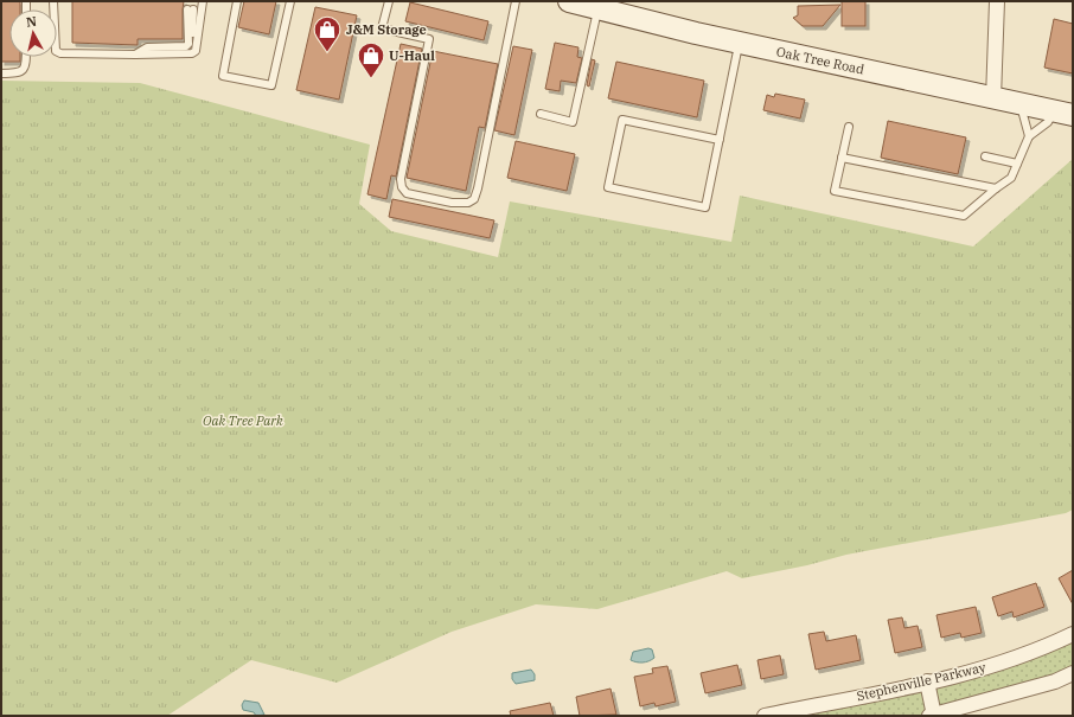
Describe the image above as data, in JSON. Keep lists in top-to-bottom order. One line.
{"streets":{"main road":["Oak Tree Road"],"street":["Stephenville Parkway"]},"parks":["Oak Tree Park"],"places":{"shop":["J&M Storage","U-Haul"]},"north":"top"}
